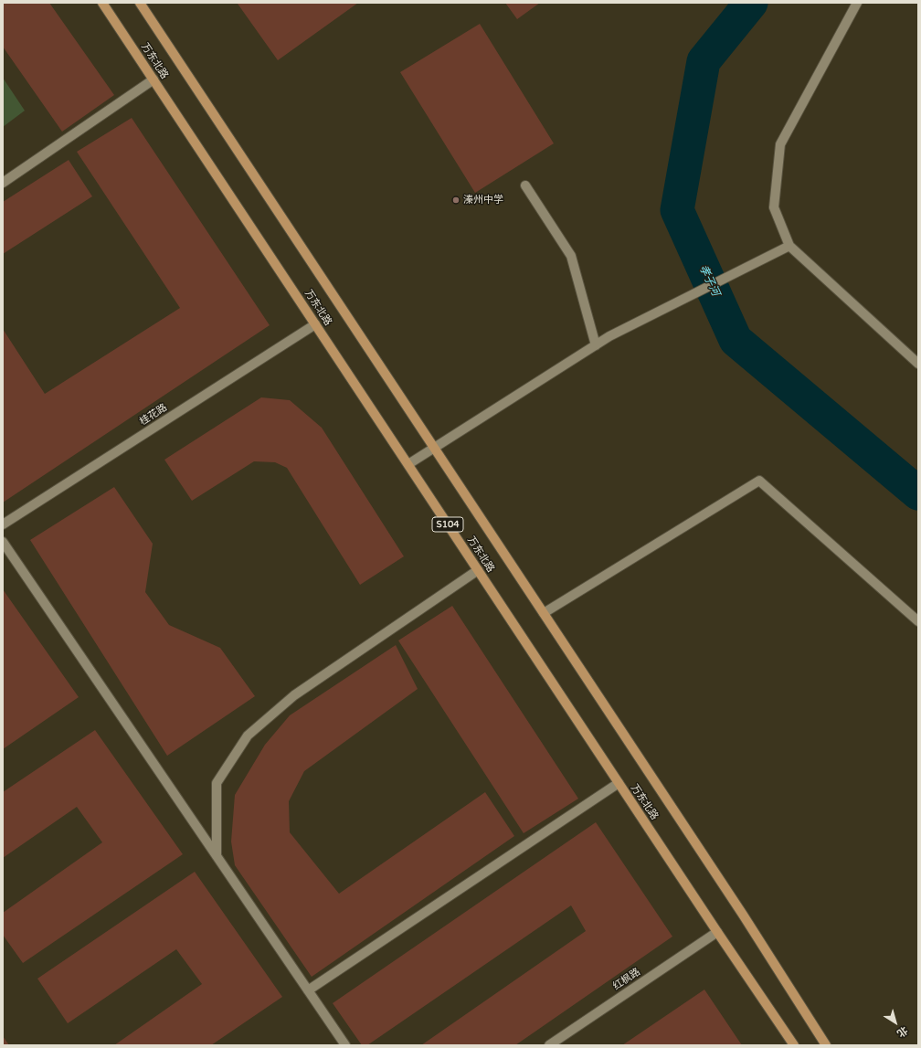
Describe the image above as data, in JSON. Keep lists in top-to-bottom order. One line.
{"streets":{"main road":["万东北路","S104"],"street":["桂花路","红枫路"]},"crossings":[["万东北路","桂花路"],["万东北路","红枫路"]],"water":["孝子河"],"places":["溱州中学"],"north":"bottom right"}
